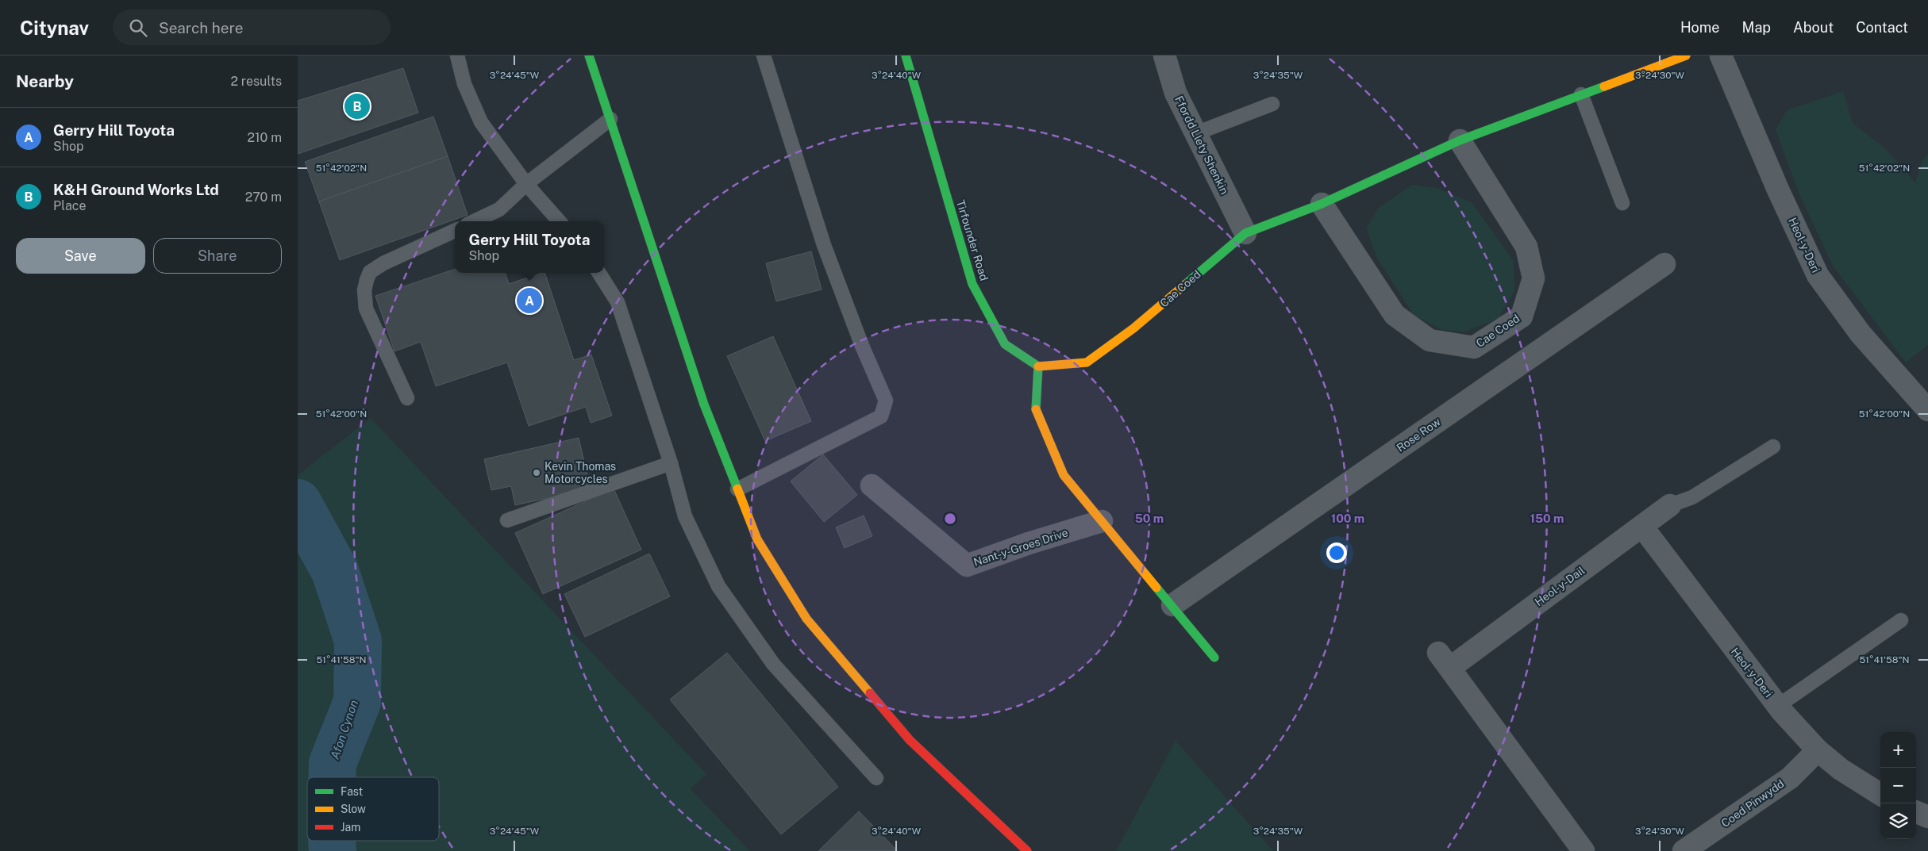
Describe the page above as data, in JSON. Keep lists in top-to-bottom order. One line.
{"streets":{"street":["Ffordd Llety Shenkin","Tirfounder Road","Heol-y-Deri","Cae Coed","Rose Row","Nant-y-Groes Drive","Heol-y-Dail","Coed Pinwydd"]},"crossings":[["Ffordd Llety Shenkin","Cae Coed"],["Tirfounder Road","Cae Coed"],["Heol-y-Deri","Heol-y-Dail"],["Heol-y-Deri","Coed Pinwydd"]],"water":["Afon Cynon"],"places":["Kevin Thomas Motorcycles"],"legend":["Fast","Slow","Jam"],"page":{"header":"Citynav","search":"Search here","nav":["Home","Map","About","Contact"],"heading":["Nearby","2 results"],"pins":["B","A"],"list":[{"mark":"A","name":"Gerry Hill Toyota","note":"Shop","value":"210 m"},{"mark":"B","name":"K&H Ground Works Ltd","note":"Place","value":"270 m"}],"popup":["Gerry Hill Toyota","Shop"],"buttons":["Save","Share"],"map_buttons":["+","−"]},"coordinates":["3°24'45\"W","3°24'40\"W","3°24'35\"W","3°24'30\"W","51°42'02\"N","51°42'00\"N","51°41'58\"N"],"rings":["50 m","100 m","150 m"]}
